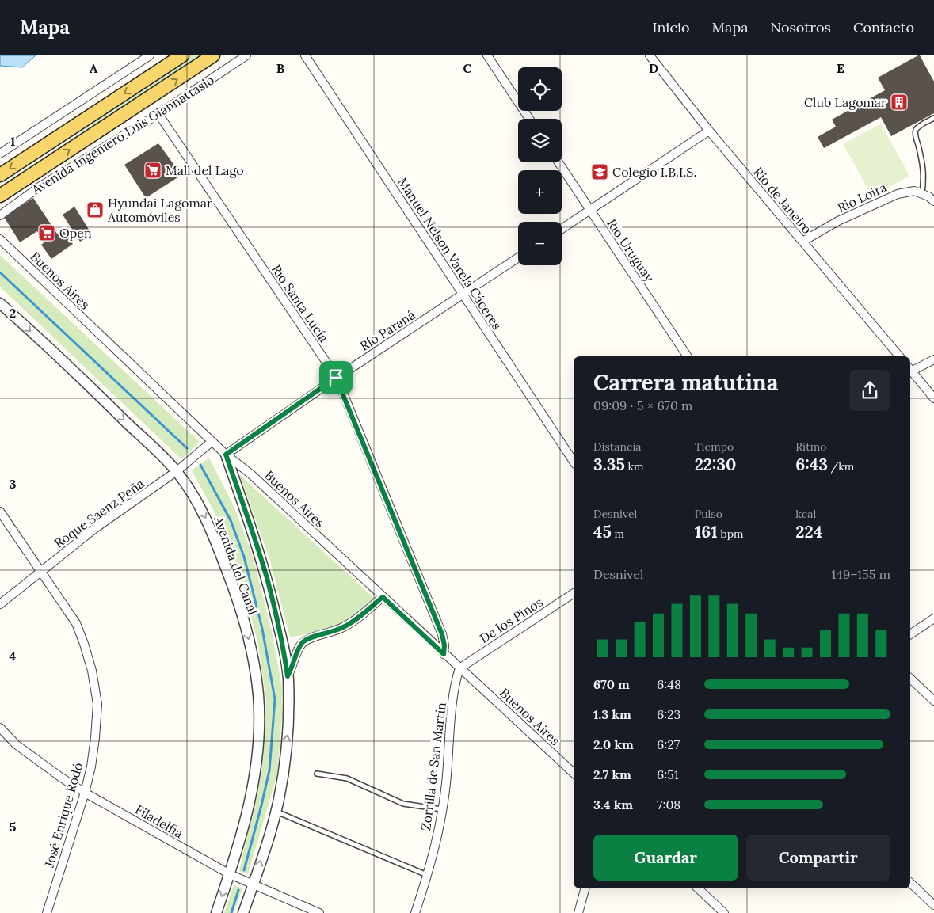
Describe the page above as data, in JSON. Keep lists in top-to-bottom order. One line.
{"streets":{"main road":["Avenida Ingeniero Luis Giannattasio"],"street":["Rio Loira","Río de Janeiro","Río Uruguay","Manuel Nelson Varela Cáceres","Buenos Aires","Río Santa Lucía","Río Paraná","Roque Saenz Peña","Avenida del Canal","De los Pinos","Zorrilla de San Martín","José Enrique Rodó","Filadelfia"]},"crossings":[["Avenida Ingeniero Luis Giannattasio","Río Santa Lucía"],["Rio Loira","Río de Janeiro"],["Manuel Nelson Varela Cáceres","Río Paraná"],["Buenos Aires","Río Santa Lucía"],["Buenos Aires","Río Paraná"],["Buenos Aires","Roque Saenz Peña"],["Buenos Aires","Avenida del Canal"],["Buenos Aires","De los Pinos"],["Buenos Aires","Zorrilla de San Martín"],["Río Santa Lucía","Río Paraná"],["Río Paraná","Avenida del Canal"],["Roque Saenz Peña","Avenida del Canal"],["Roque Saenz Peña","José Enrique Rodó"],["Avenida del Canal","Filadelfia"],["De los Pinos","Zorrilla de San Martín"],["José Enrique Rodó","Filadelfia"]],"places":{"building":["Club Lagomar"],"supermarket":["Mall del Lago","Open"],"school or university":["Colegio I.B.I.S."],"shop":["Hyundai Lagomar Automóviles"]},"page":{"header":"Mapa","nav":["Inicio","Mapa","Nosotros","Contacto"],"map_buttons":["+","−"],"heading":["Carrera matutina","09:09 · 5 × 670 m"],"stats":[["Distancia","3.35 km"],["Tiempo","22:30"],["Ritmo","6:43 /km"],["Desnivel","45 m"],["Pulso","161 bpm"],["kcal","224"]],"chart":["Desnivel","149–155 m"],"list":[{"name":"670 m","note":"6:48"},{"name":"1.3 km","note":"6:23"},{"name":"2.0 km","note":"6:27"},{"name":"2.7 km","note":"6:51"},{"name":"3.4 km","note":"7:08"}],"buttons":["Guardar","Compartir"]},"grid":{"columns":["A","B","C","D","E"],"rows":["1","2","3","4","5"]}}
